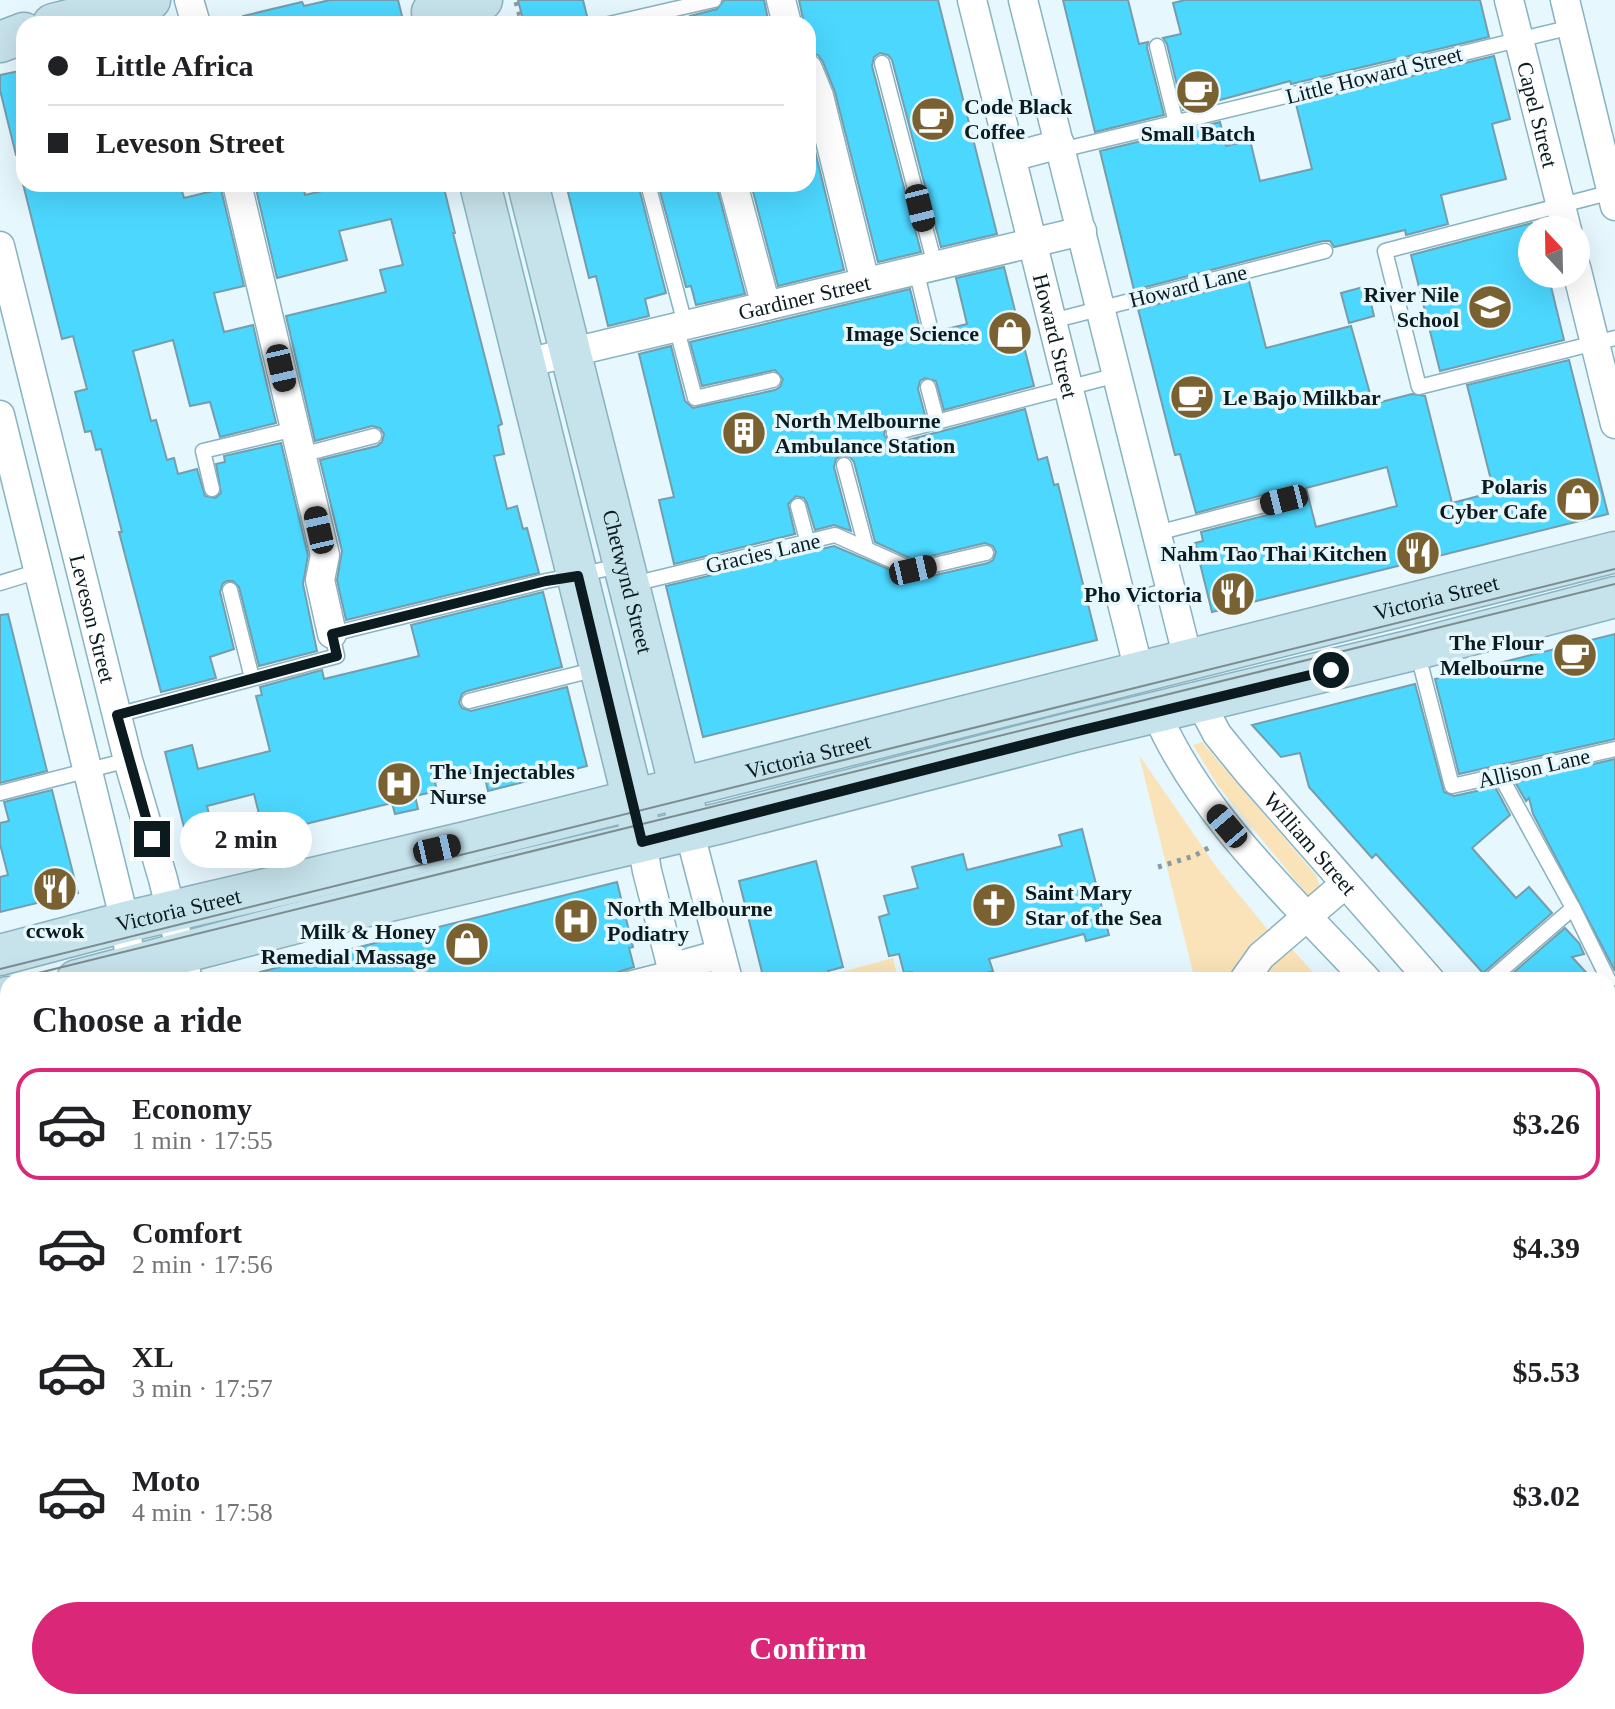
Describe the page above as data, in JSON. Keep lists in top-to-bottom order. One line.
{"streets":{"street":["Capel Street","Gardiner Street","Howard Street","Chetwynd Street","Victoria Street","Leveson Street","William Street"],"lane":["Little Howard Street","Howard Lane","Gracies Lane","Allison Lane"]},"crossings":[["Little Howard Street","Capel Street"],["Howard Lane","Howard Street"],["Gardiner Street","Howard Street"],["Gardiner Street","Chetwynd Street"],["Howard Street","Victoria Street"],["Gracies Lane","Chetwynd Street"],["Chetwynd Street","Victoria Street"],["Victoria Street","Leveson Street"],["Victoria Street","Allison Lane"],["Victoria Street","William Street"]],"places":{"cafe":["Small Batch","Code Black Coffee","Le Bajo Milkbar","The Flour Melbourne"],"school or university":["River Nile School"],"shop":["Image Science","Polaris Cyber Cafe","Milk & Honey Remedial Massage"],"building":["North Melbourne Ambulance Station"],"restaurant":["Nahm Tao Thai Kitchen","Pho Victoria","ccwok"],"hospital":["The Injectables Nurse","North Melbourne Podiatry"],"church":["Saint Mary Star of the Sea"]},"north":"top","page":{"banner":["Little Africa","Leveson Street"],"bubble":"2 min","heading":"Choose a ride","list":[{"name":"Economy","note":"1 min · 17:55","value":"$3.26"},{"name":"Comfort","note":"2 min · 17:56","value":"$4.39"},{"name":"XL","note":"3 min · 17:57","value":"$5.53"},{"name":"Moto","note":"4 min · 17:58","value":"$3.02"}],"buttons":"Confirm"}}
